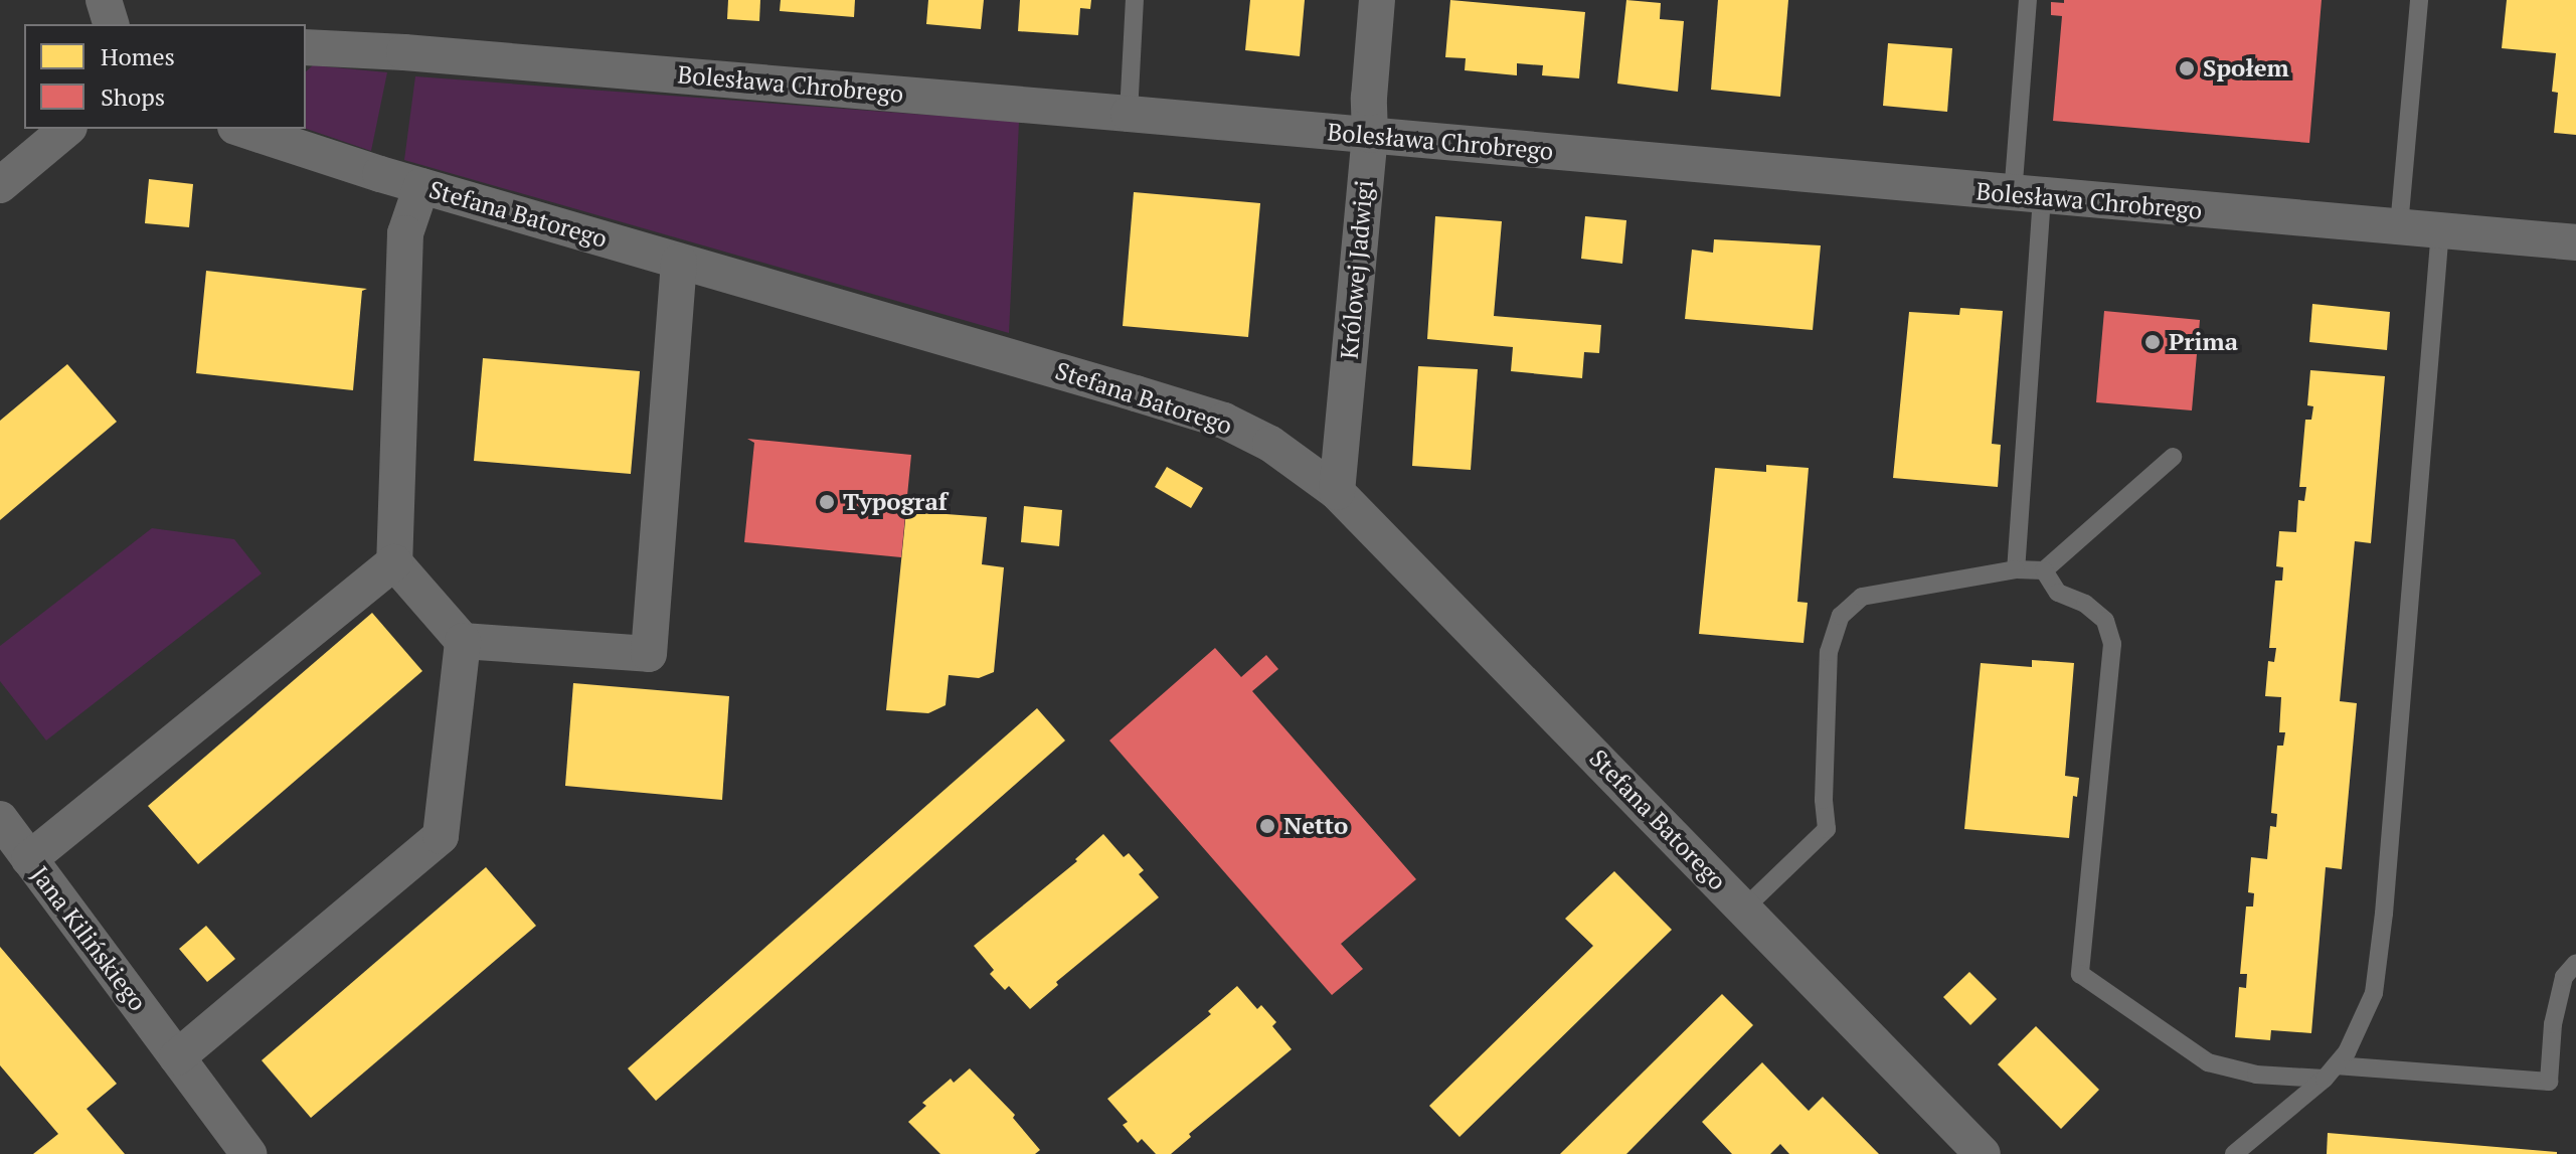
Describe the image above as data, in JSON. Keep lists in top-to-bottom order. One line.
{"streets":{"street":["Bolesława Chrobrego","Stefana Batorego","Królowej Jadwigi","Jana Kilińskiego"]},"crossings":[["Bolesława Chrobrego","Królowej Jadwigi"],["Stefana Batorego","Królowej Jadwigi"]],"places":["Społem","Prima","Typograf","Netto"],"legend":["Homes","Shops"]}
